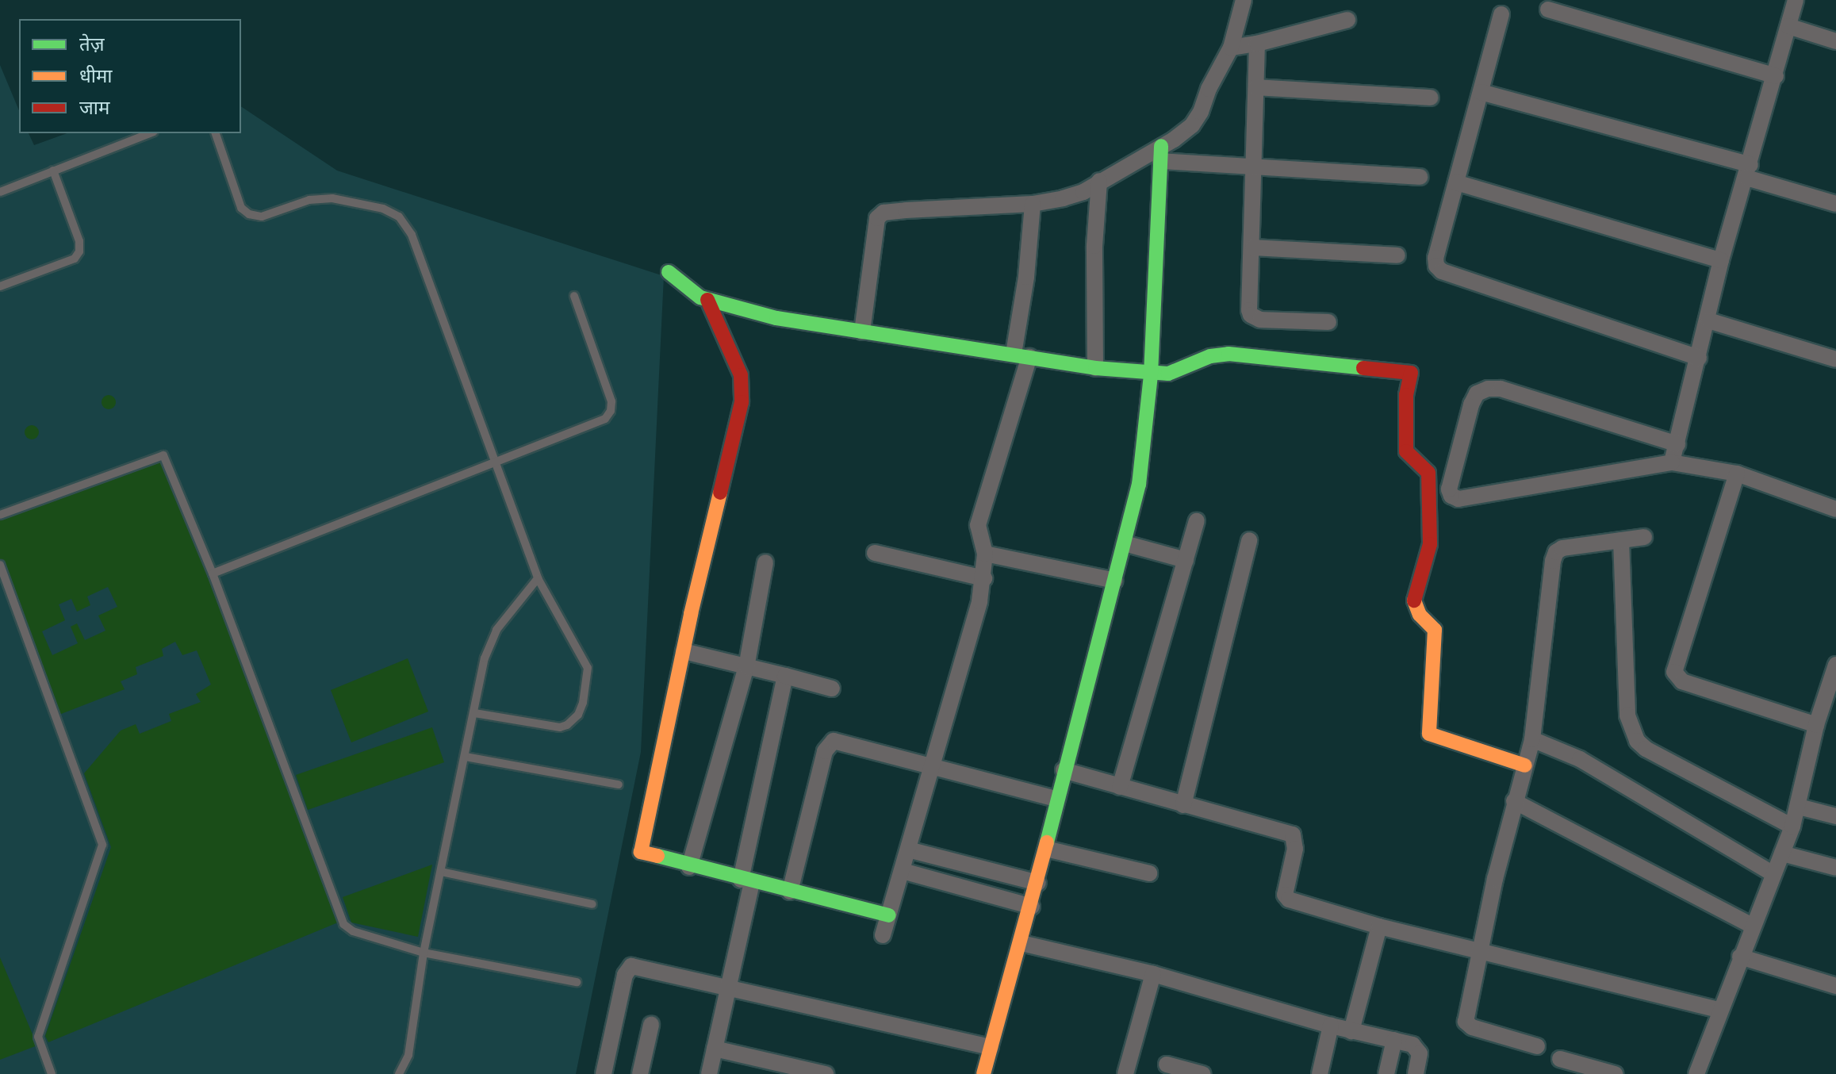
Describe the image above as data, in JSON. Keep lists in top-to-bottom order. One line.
{"legend":["तेज़","धीमा","जाम"]}
